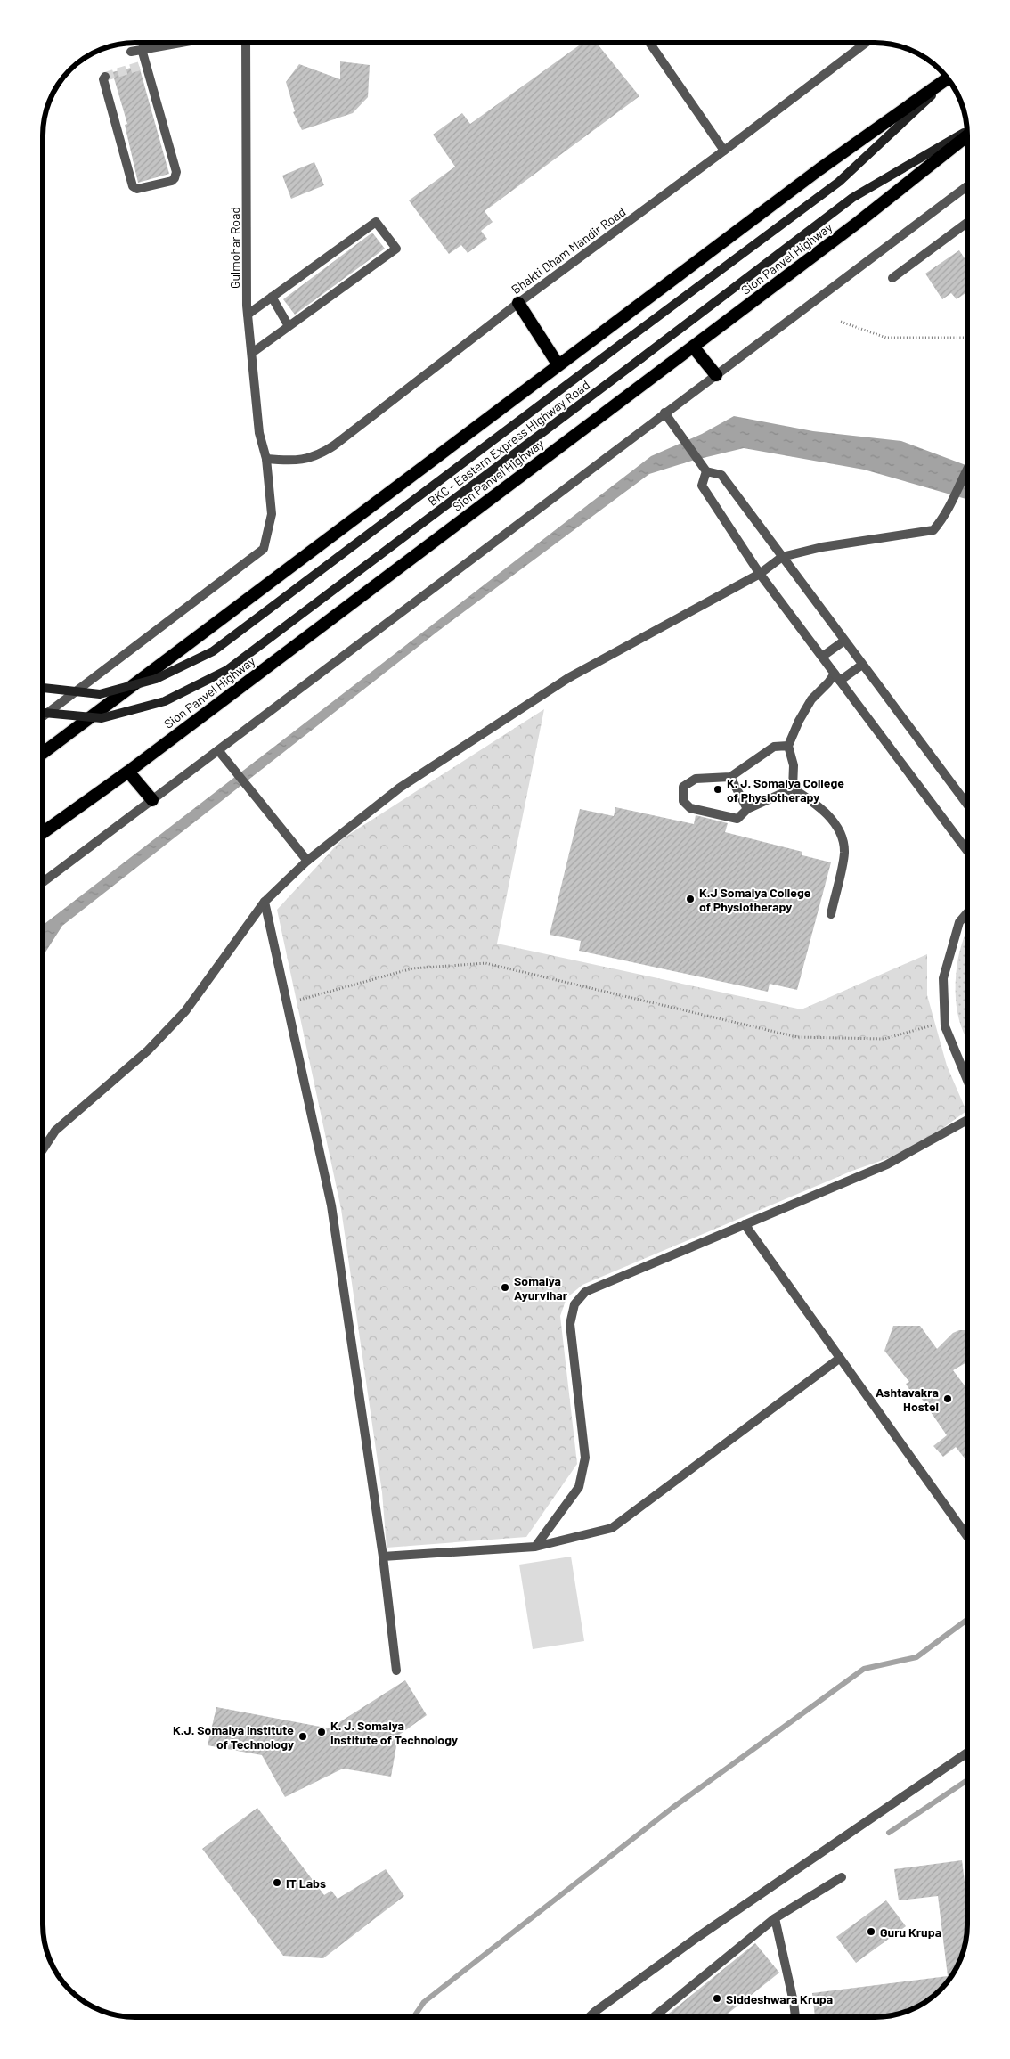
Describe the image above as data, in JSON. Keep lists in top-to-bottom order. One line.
{"streets":{"highway":["Sion Panvel Highway"],"main road":["BKC - Eastern Express Highway Road"],"street":["Gulmohar Road","Bhakti Dham Mandir Road"]},"crossings":[["Gulmohar Road","Bhakti Dham Mandir Road"]],"places":["K. J. Somaiya College of Physiotherapy","K.J Somaiya College of Physiotherapy","Somaiya Ayurvihar","Ashtavakra Hostel","K. J. Somaiya Institute of Technology","K.J. Somaiya Institute of Technology","IT Labs","Guru Krupa","Siddeshwara Krupa"]}
